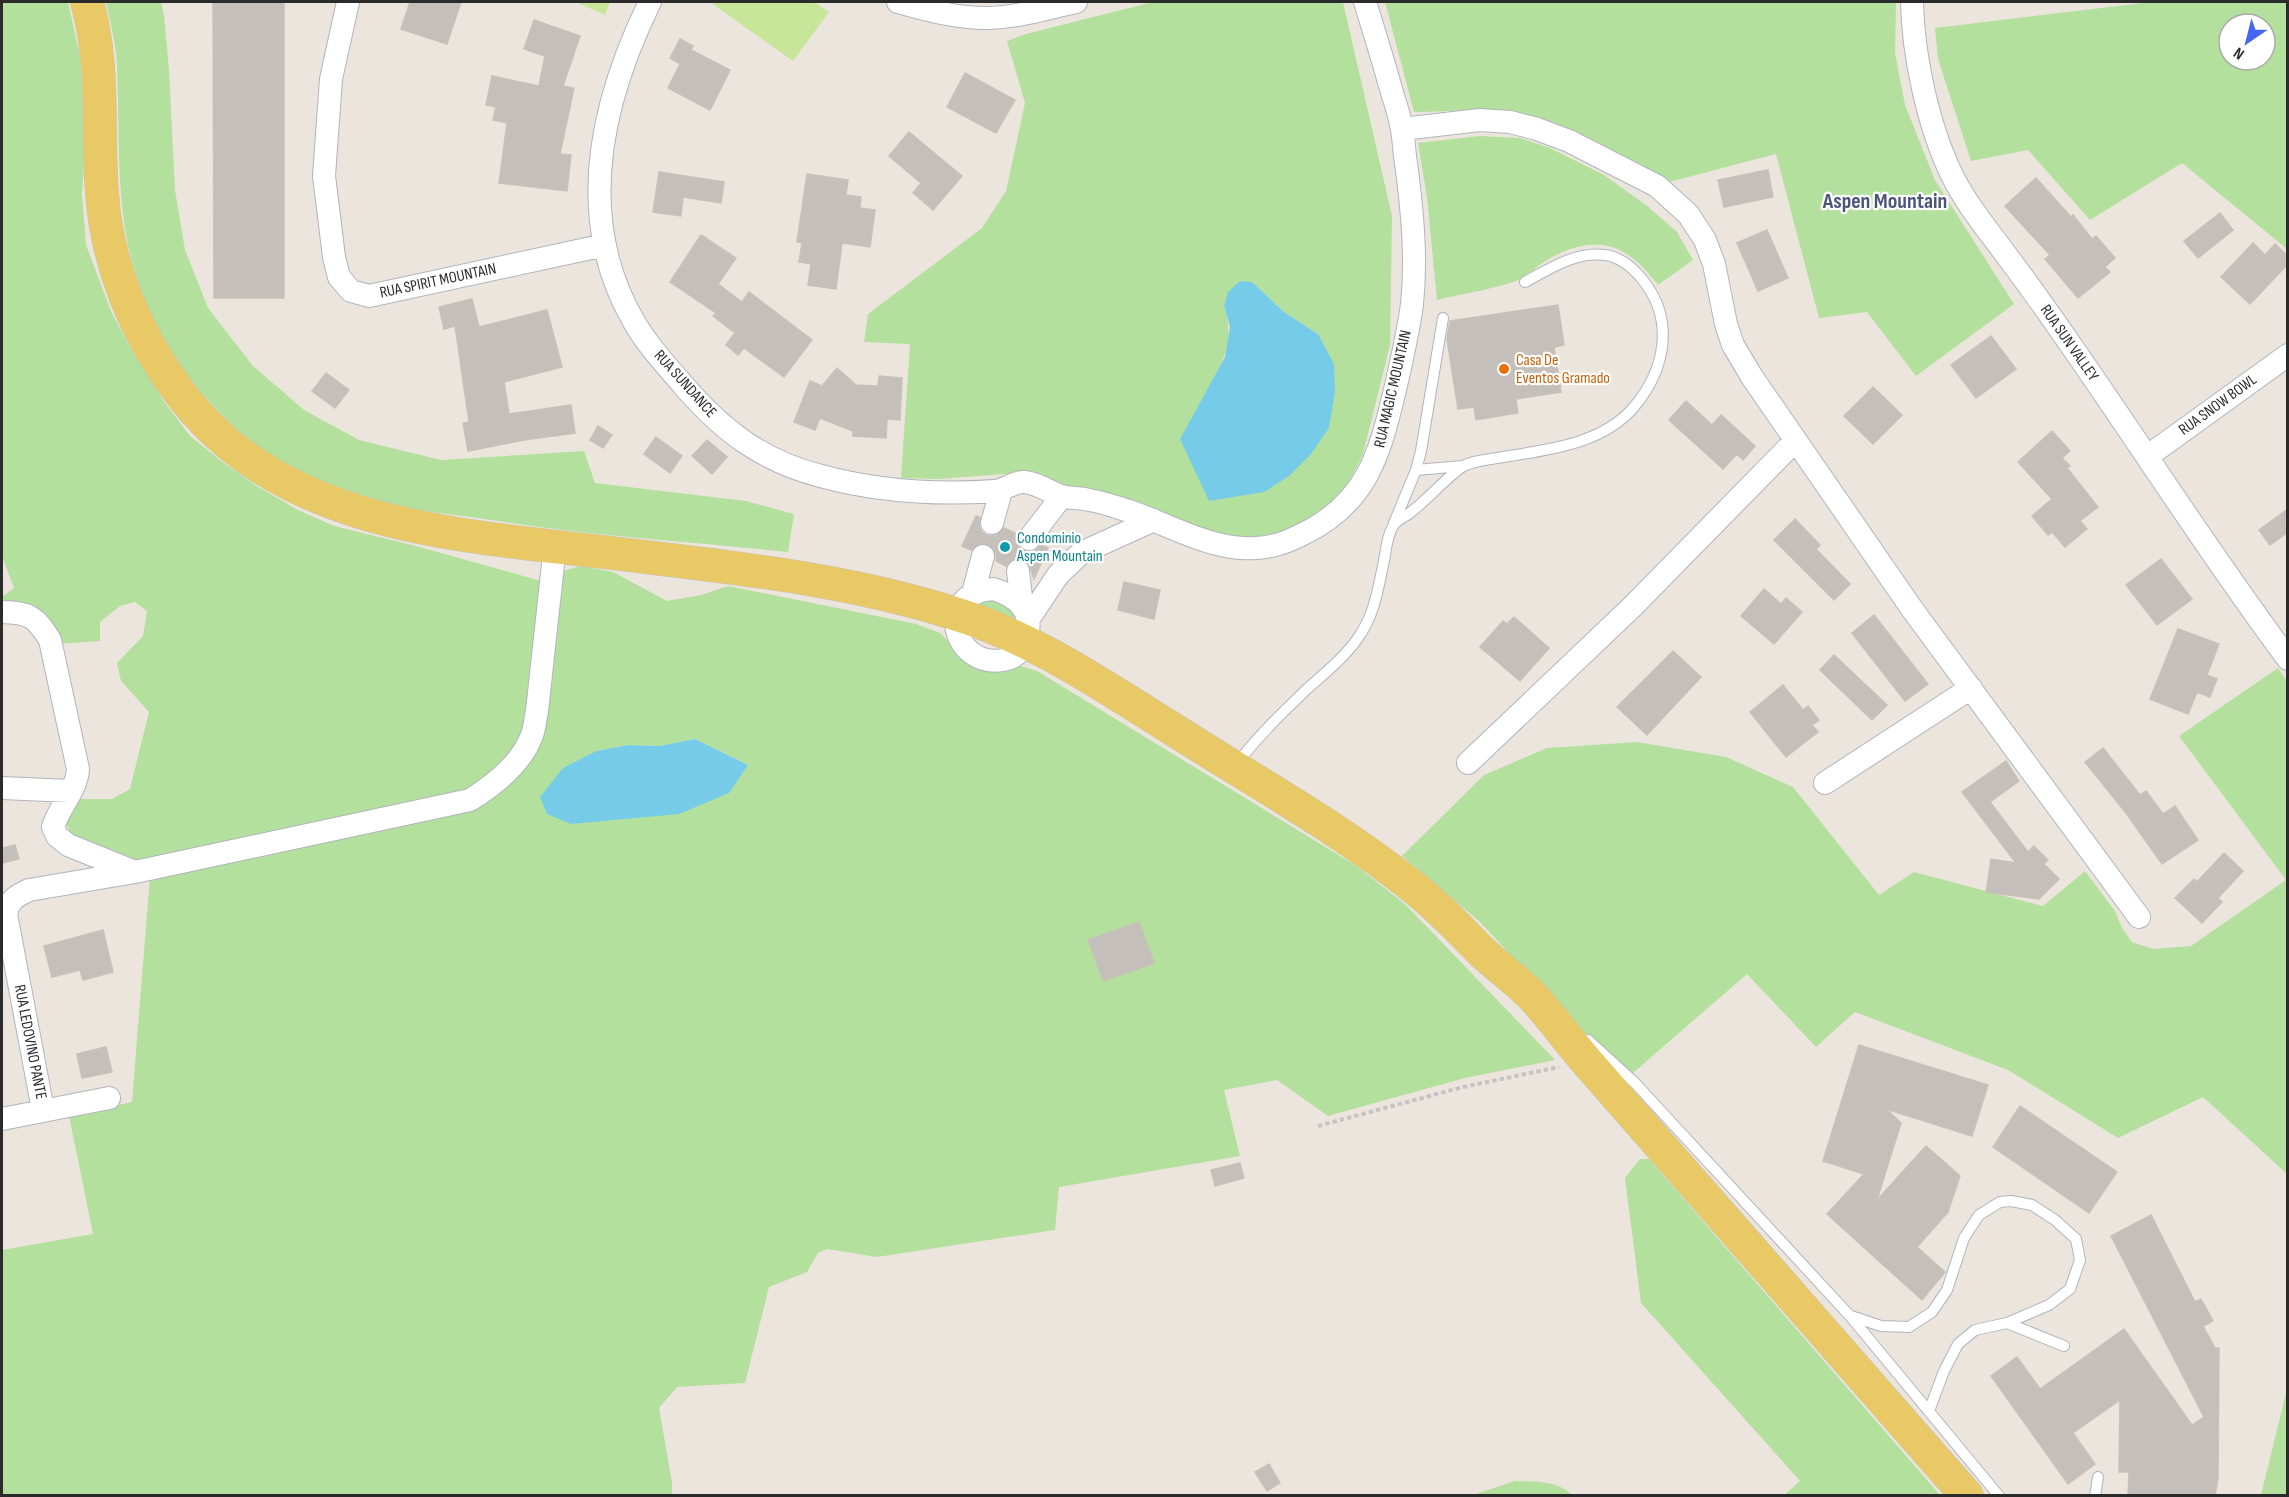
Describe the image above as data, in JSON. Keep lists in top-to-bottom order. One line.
{"streets":{"street":["RUA SPIRIT MOUNTAIN","RUA SUN VALLEY","RUA SUNDANCE","RUA MAGIC MOUNTAIN","RUA SNOW BOWL","RUA LEDOVINO PANTE"]},"crossings":[["RUA SPIRIT MOUNTAIN","RUA SUNDANCE"],["RUA SUN VALLEY","RUA SNOW BOWL"],["RUA SUNDANCE","RUA MAGIC MOUNTAIN"]],"districts":["Aspen Mountain"],"places":["Casa De Eventos Gramado","Condominio Aspen Mountain"],"north":"bottom left"}
